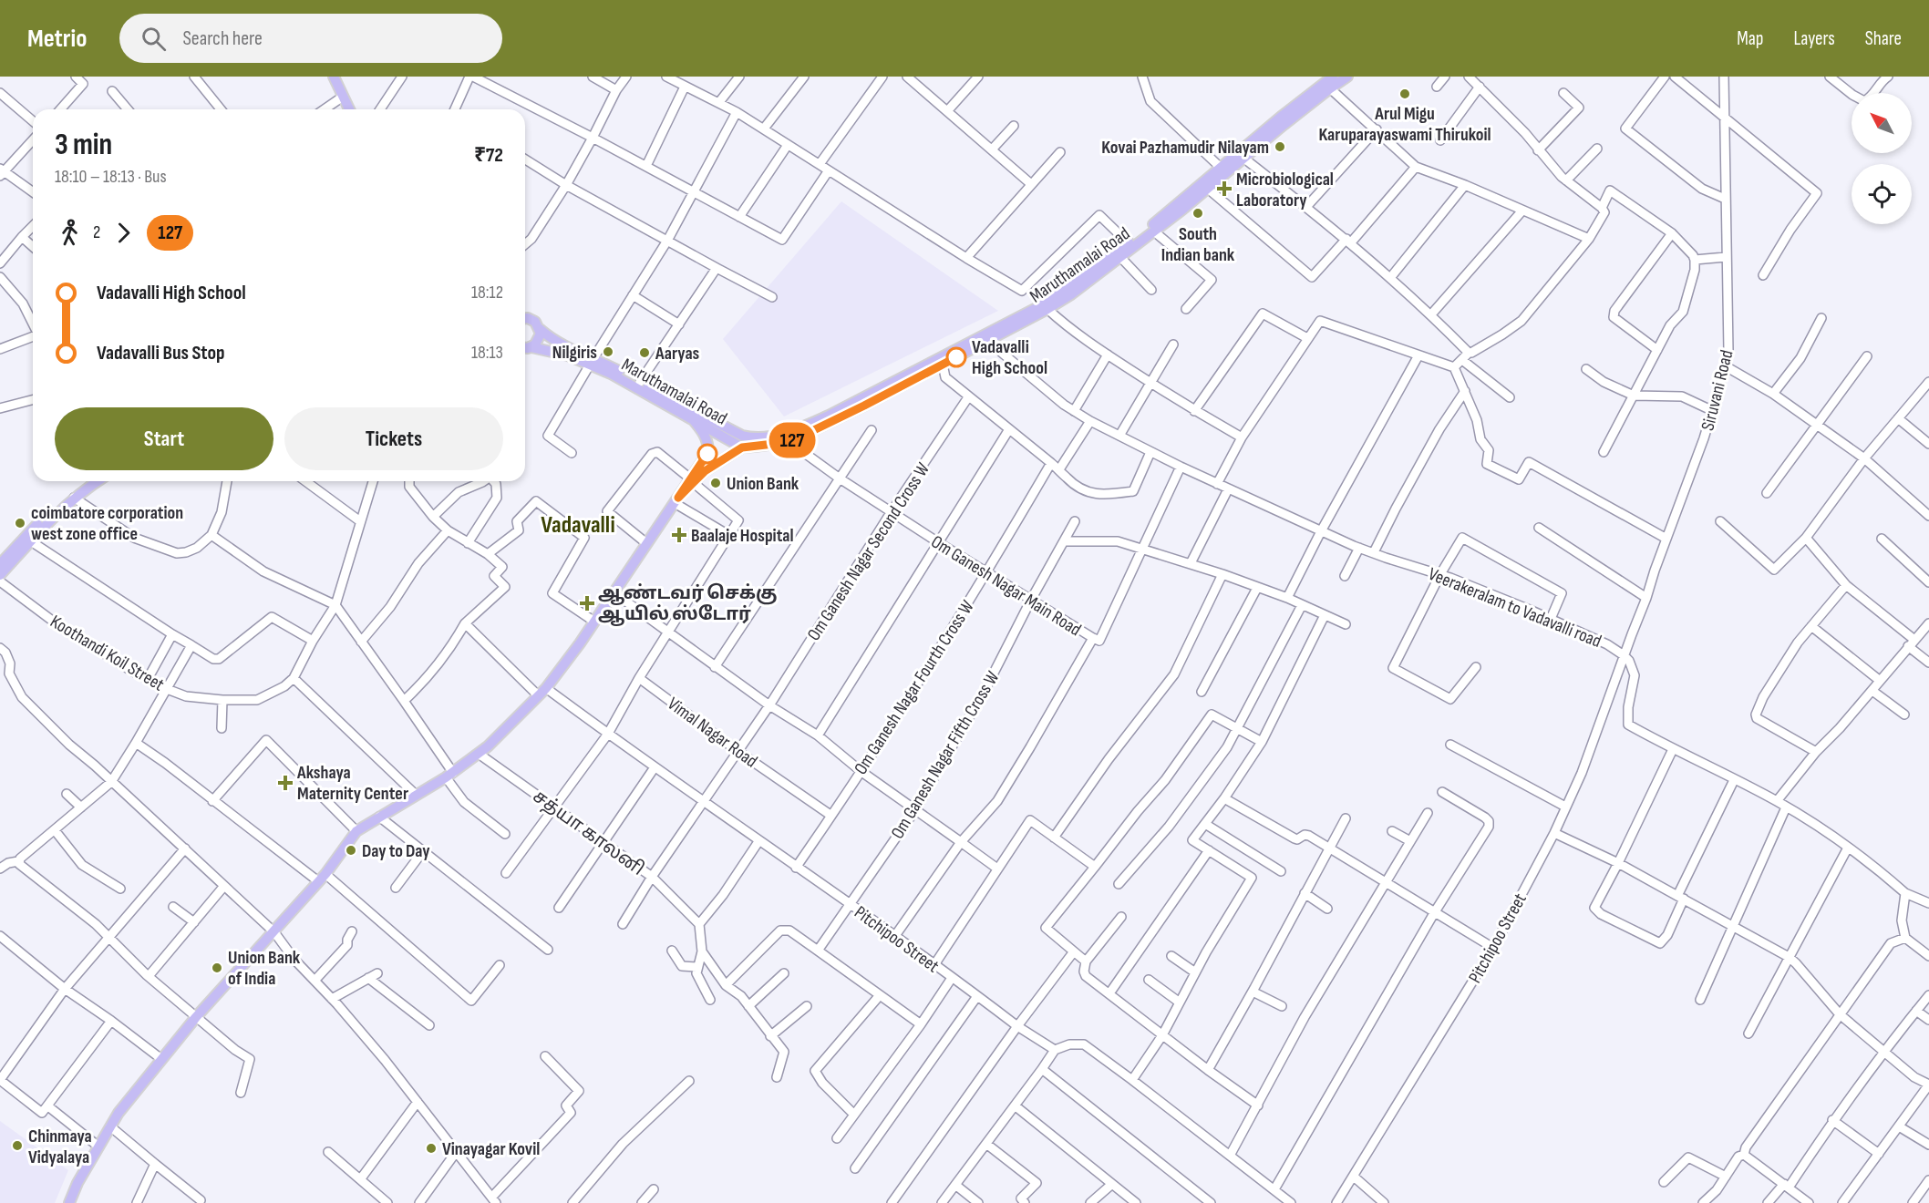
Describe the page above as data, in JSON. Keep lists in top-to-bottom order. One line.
{"streets":{"main road":["Maruthamalai Road"],"street":["Siruvani Road","Om Ganesh Nagar Second Cross W","Om Ganesh Nagar Main Road","Veerakeralam to Vadavalli road","Koothandi Koil Street","Om Ganesh Nagar Fourth Cross W","Vimal Nagar Road","Om Ganesh Nagar Fifth Cross W","சத்யா காலனி","Pitchipoo Street"]},"crossings":[["Maruthamalai Road","Om Ganesh Nagar Main Road"],["Maruthamalai Road","Veerakeralam to Vadavalli road"],["Siruvani Road","Veerakeralam to Vadavalli road"],["Siruvani Road","Pitchipoo Street"],["Om Ganesh Nagar Second Cross W","Om Ganesh Nagar Main Road"],["Om Ganesh Nagar Second Cross W","Vimal Nagar Road"],["Om Ganesh Nagar Second Cross W","சத்யா காலனி"],["Om Ganesh Nagar Main Road","Om Ganesh Nagar Fourth Cross W"],["Om Ganesh Nagar Main Road","Om Ganesh Nagar Fifth Cross W"],["Om Ganesh Nagar Main Road","Pitchipoo Street"],["Veerakeralam to Vadavalli road","Pitchipoo Street"],["Om Ganesh Nagar Fourth Cross W","Vimal Nagar Road"],["Om Ganesh Nagar Fourth Cross W","Pitchipoo Street"],["Vimal Nagar Road","சத்யா காலனி"],["Om Ganesh Nagar Fifth Cross W","Pitchipoo Street"],["சத்யா காலனி","Pitchipoo Street"]],"districts":["Vadavalli"],"places":{"other":["Arul Migu Karuparayaswami Thirukoil","Kovai Pazhamudir Nilayam","South Indian bank","Nilgiris","Aaryas","Vadavalli High School","Union Bank","coimbatore corporation west zone office","Day to Day","Union Bank of India","Chinmaya Vidyalaya","Vinayagar Kovil"],"health":["Microbiological Laboratory","Baalaje Hospital","ஆண்டவர் செக்கு ஆயில் ஸ்டோர்","Akshaya Maternity Center"]},"lines":["bus line 127"],"north":"top left","page":{"header":"Metrio","search":"Search here","nav":["Map","Layers","Share"],"on_map":"127","heading":["3 min","18:10 – 18:13 · Bus","₹72"],"legs":["2","127"],"list":[{"name":"Vadavalli High School","value":"18:12"},{"name":"Vadavalli Bus Stop","value":"18:13"}],"buttons":["Start","Tickets"]}}
